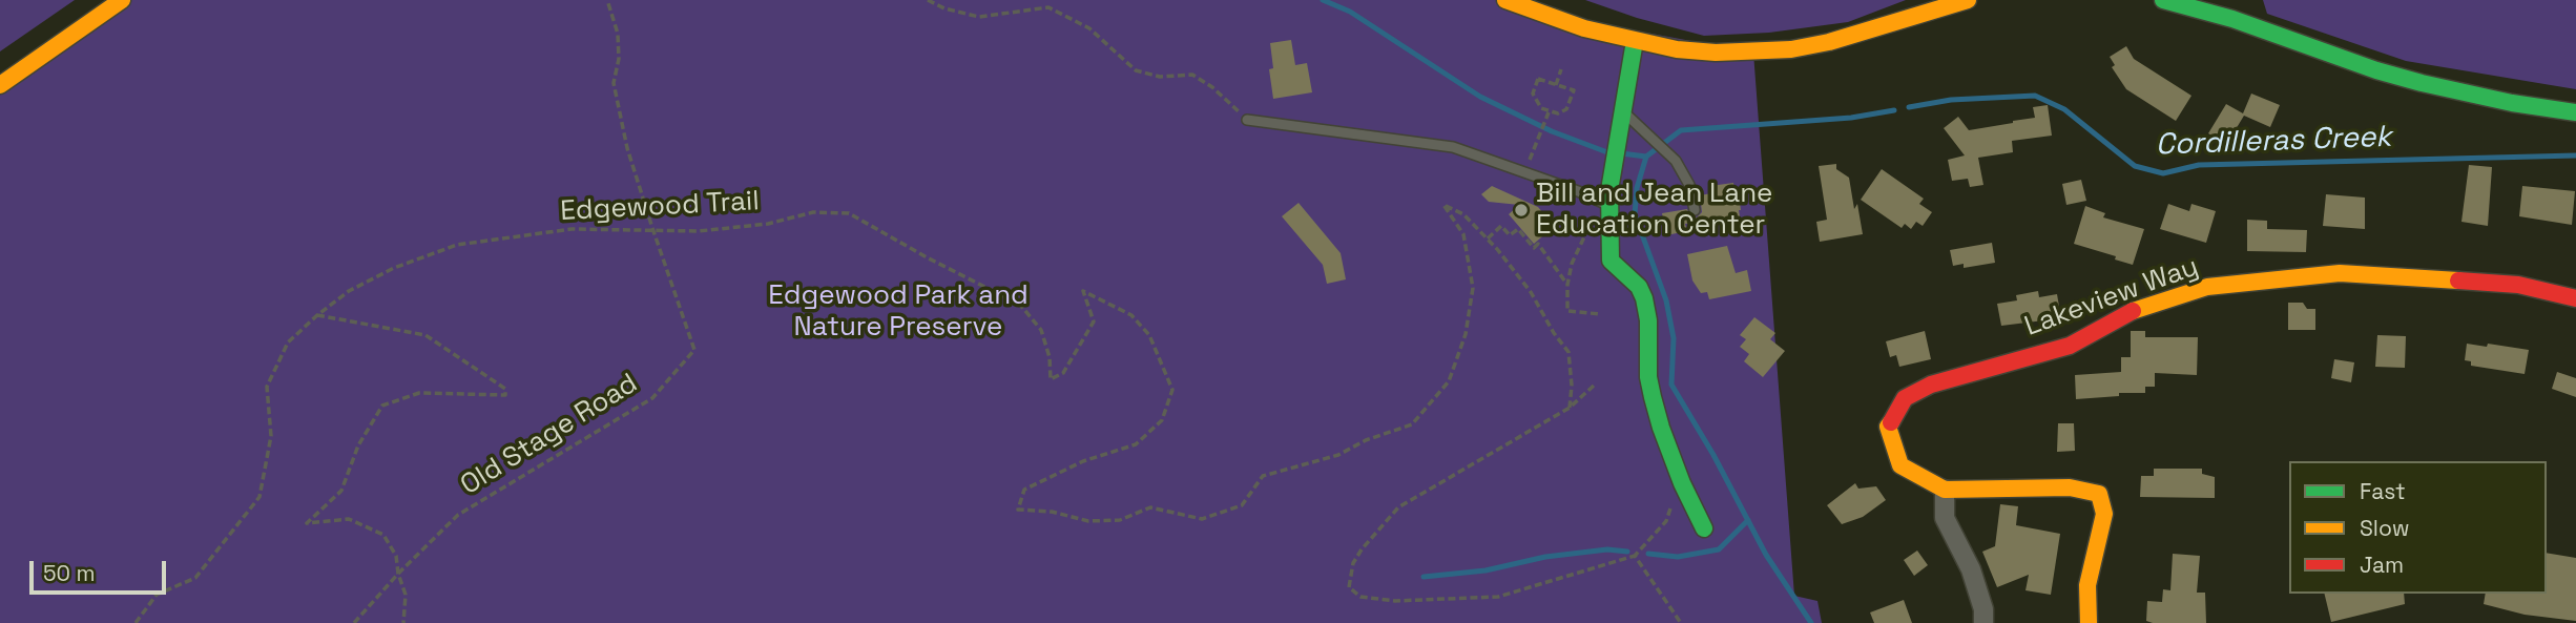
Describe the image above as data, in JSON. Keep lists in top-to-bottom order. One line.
{"streets":{"street":["Lakeview Way"],"path":["Edgewood Trail","Old Stage Road"]},"crossings":[["Edgewood Trail","Old Stage Road"]],"water":["Cordilleras Creek"],"parks":["Edgewood Park and Nature Preserve"],"places":["Bill and Jean Lane Education Center"],"legend":["Fast","Slow","Jam"],"scale_bar":"50 m"}
